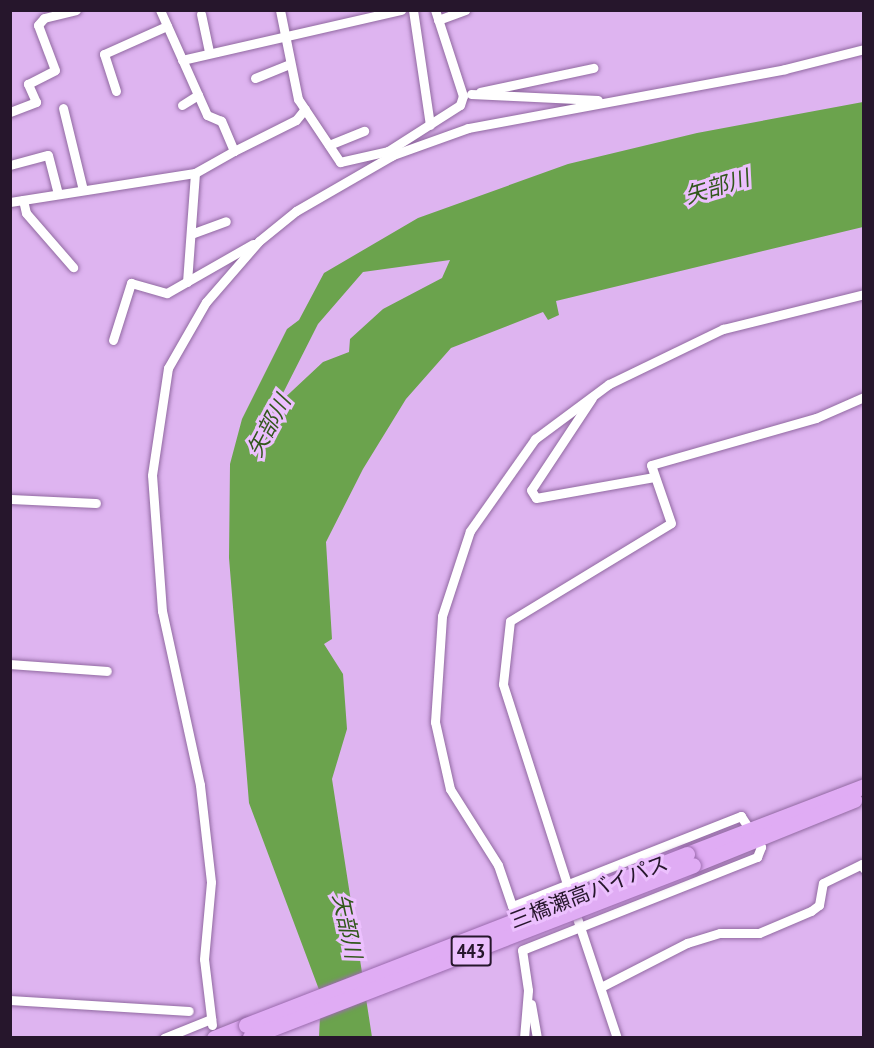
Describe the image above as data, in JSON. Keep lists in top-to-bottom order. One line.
{"streets":{"highway":["三橋瀬高バイパス","443"]},"water":["矢部川"]}
